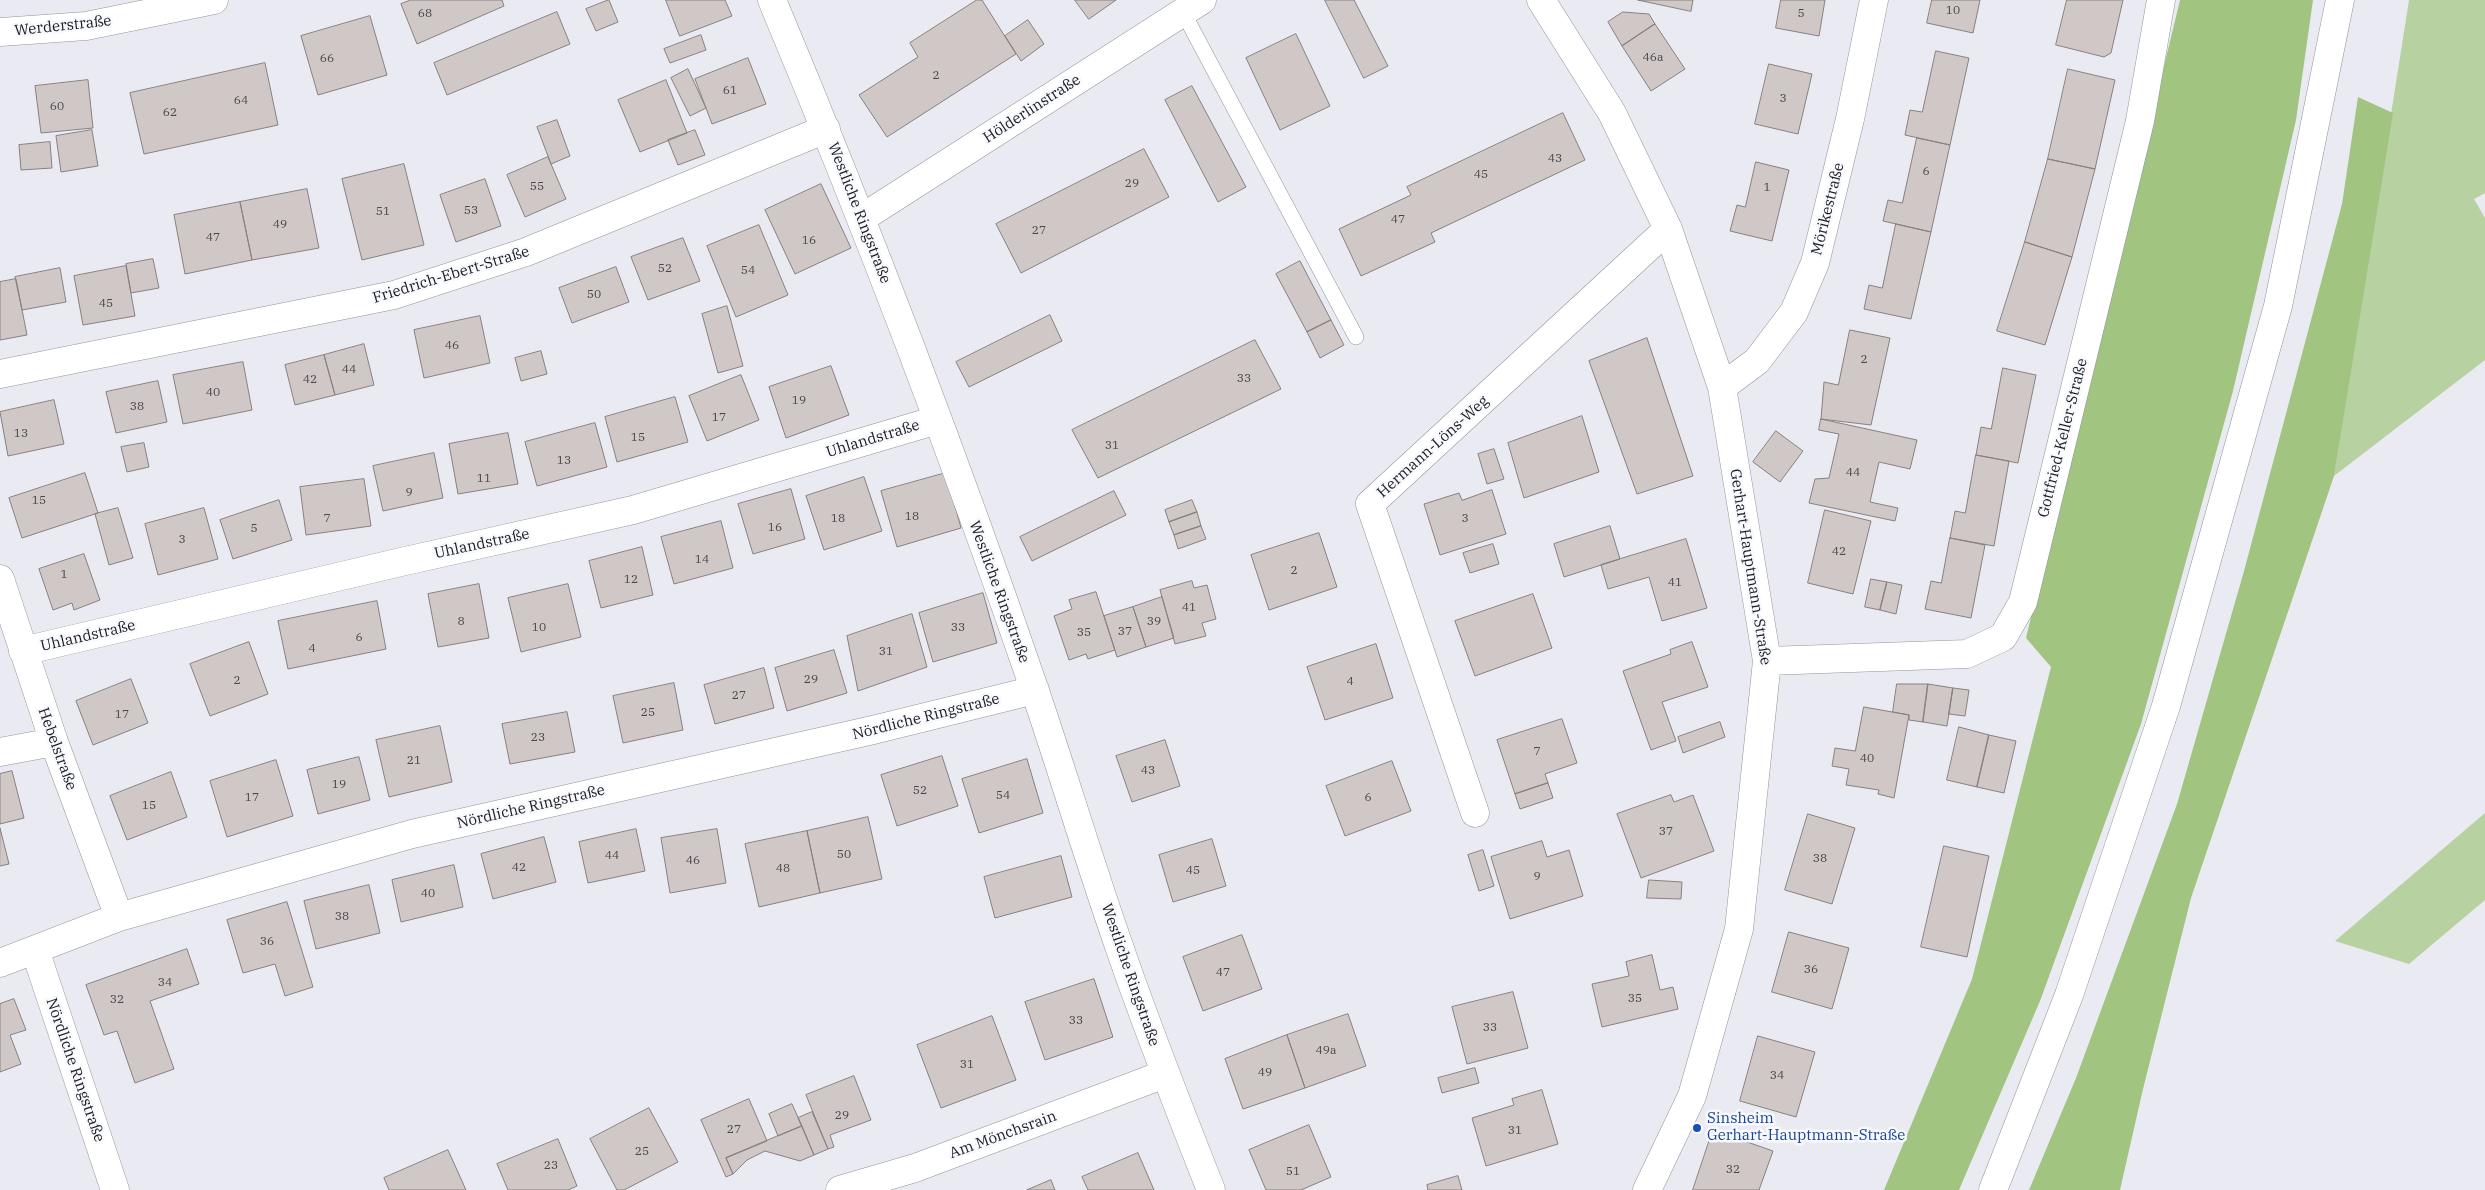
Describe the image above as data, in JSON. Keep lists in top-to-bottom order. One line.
{"streets":{"main road":["Werderstraße","Hölderlinstraße","Mörikestraße","Westliche Ringstraße","Friedrich-Ebert-Straße","Gottfried-Keller-Straße","Uhlandstraße","Hermann-Löns-Weg","Gerhart-Hauptmann-Straße","Nördliche Ringstraße","Hebelstraße","Am Mönchsrain"]},"crossings":[["Hölderlinstraße","Westliche Ringstraße"],["Mörikestraße","Gerhart-Hauptmann-Straße"],["Westliche Ringstraße","Friedrich-Ebert-Straße"],["Westliche Ringstraße","Uhlandstraße"],["Westliche Ringstraße","Nördliche Ringstraße"],["Westliche Ringstraße","Am Mönchsrain"],["Gottfried-Keller-Straße","Gerhart-Hauptmann-Straße"],["Uhlandstraße","Hebelstraße"],["Hermann-Löns-Weg","Gerhart-Hauptmann-Straße"],["Nördliche Ringstraße","Hebelstraße"]],"places":["Sinsheim Gerhart-Hauptmann-Straße"],"house_numbers":["10","68","5","46a","66","2","61","3","64","60","62","43","6","45","29","55","1","53","51","47","49","27","47","16","52","54","50","45","46","2","44","33","42","40","19","38","17","13","15","31","13","44","11","9","15","18","7","18","3","16","5","3","42","14","2","1","12","41","41","8","39","10","33","37","35","6","4","31","29","2","4","27","25","17","23","7","40","21","43","19","52","54","17","6","15","37","50","44","38","46","42","48","45","9","40","38","36","36","47","34","35","32","33","33","49a","31","49","34","29","27","31","25","23","32","51"]}
